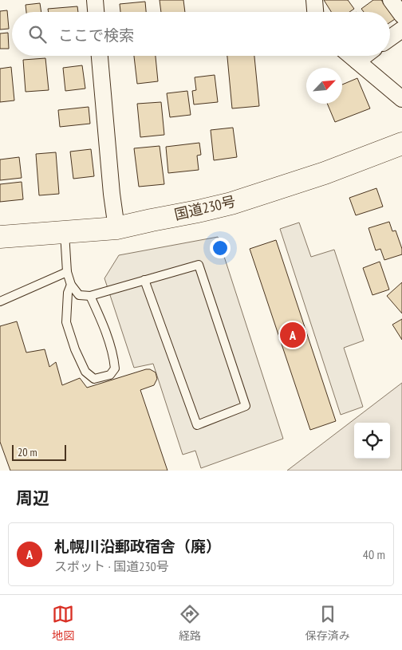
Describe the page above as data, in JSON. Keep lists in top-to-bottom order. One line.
{"streets":{"highway":["国道230号"]},"scale_bar":"20 m","north":"top right","page":{"search":"ここで検索","pins":"A","scale":"20 m","heading":"周辺","list":[{"mark":"A","name":"札幌川沿郵政宿舎（廃）","note":"スポット · 国道230号","value":"40 m"}],"nav":["地図","経路","保存済み"]}}
